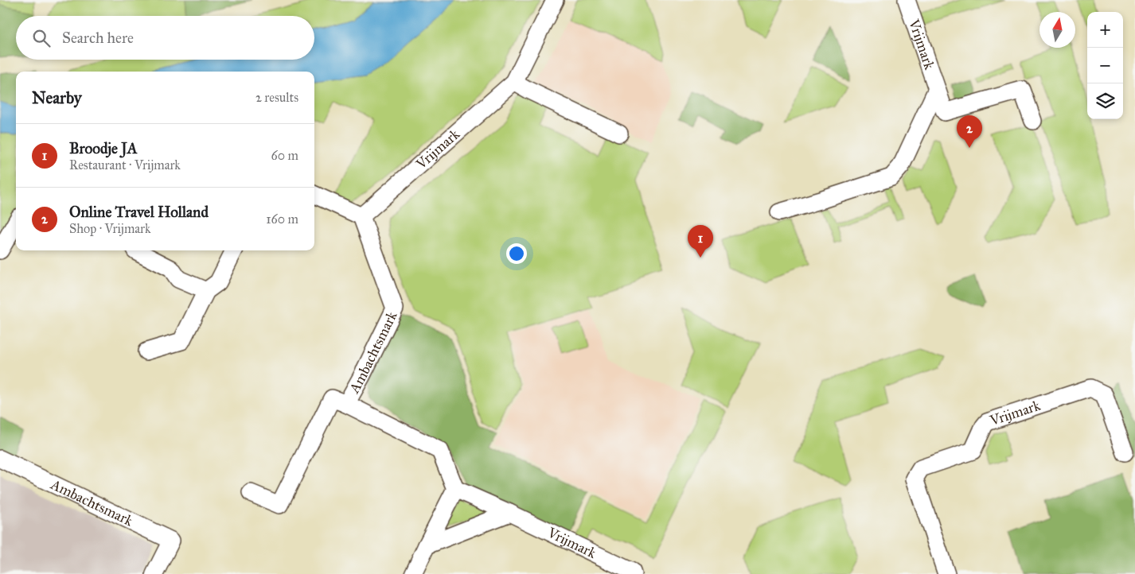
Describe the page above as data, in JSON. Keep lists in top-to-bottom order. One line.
{"streets":{"street":["Vrijmark","Ambachtsmark"]},"crossings":[["Vrijmark","Ambachtsmark"]],"north":"top","page":{"map_buttons":["+","−"],"search":"Search here","heading":["Nearby","2 results"],"pins":["2","1"],"list":[{"mark":"1","name":"Broodje JA","note":"Restaurant · Vrijmark","value":"60 m"},{"mark":"2","name":"Online Travel Holland","note":"Shop · Vrijmark","value":"160 m"}]}}
